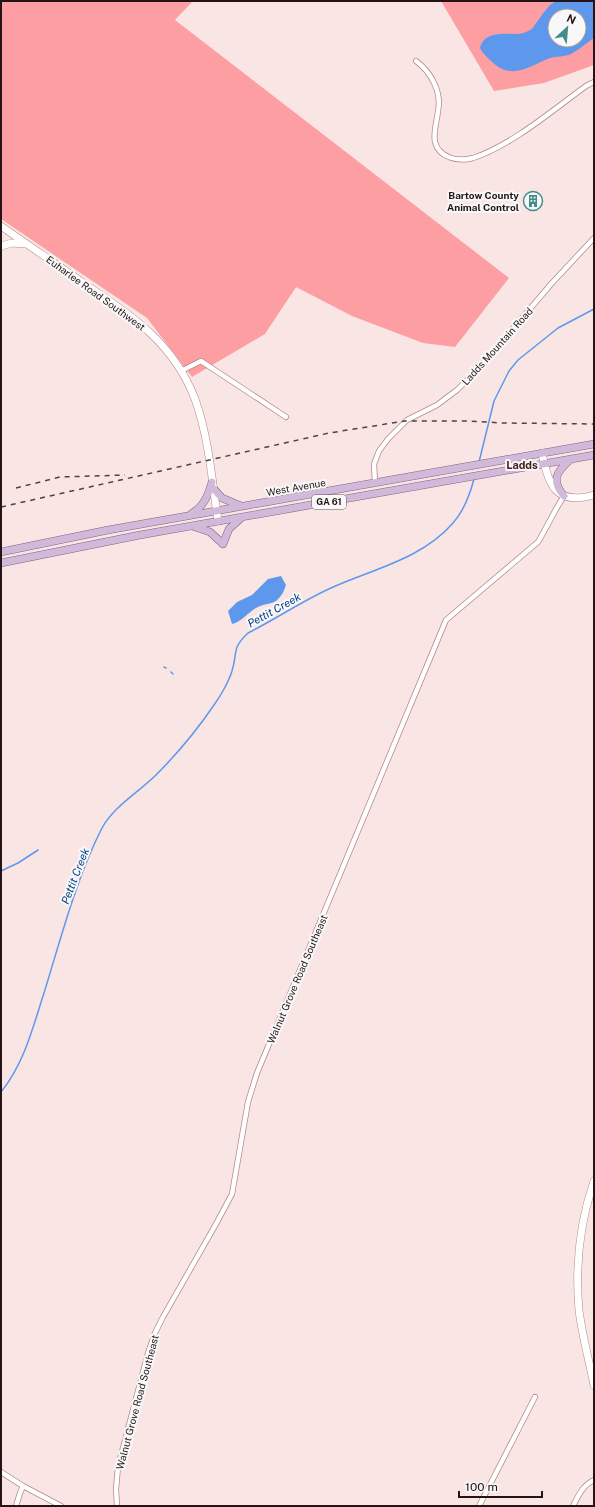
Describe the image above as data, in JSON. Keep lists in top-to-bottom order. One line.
{"streets":{"main road":["Euharlee Road Southwest","West Avenue","GA 61"],"street":["Ladds Mountain Road","Walnut Grove Road Southeast"]},"crossings":[["Euharlee Road Southwest","West Avenue"],["Ladds Mountain Road","West Avenue"]],"districts":["Ladds"],"water":["Pettit Creek"],"places":{"building":["Bartow County Animal Control"]},"scale_bar":"100 m","north":"top right"}
